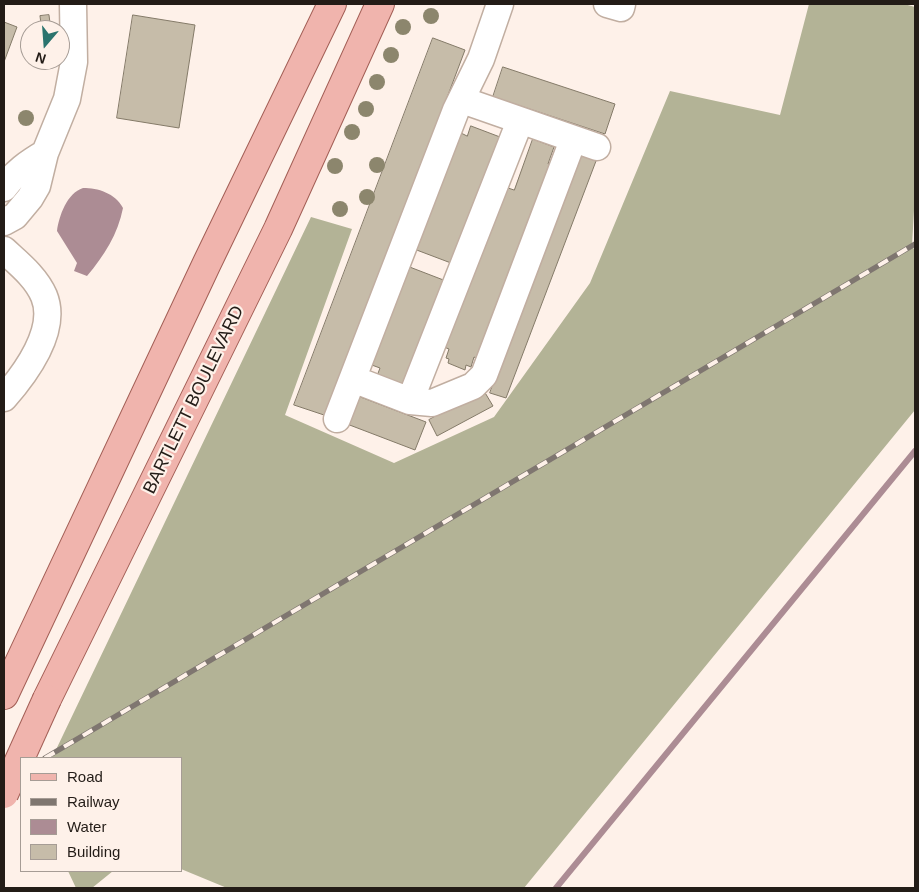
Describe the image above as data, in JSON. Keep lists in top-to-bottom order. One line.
{"streets":{"main road":["BARTLETT BOULEVARD"]},"legend":["Road","Railway","Water","Building"],"north":"bottom"}
